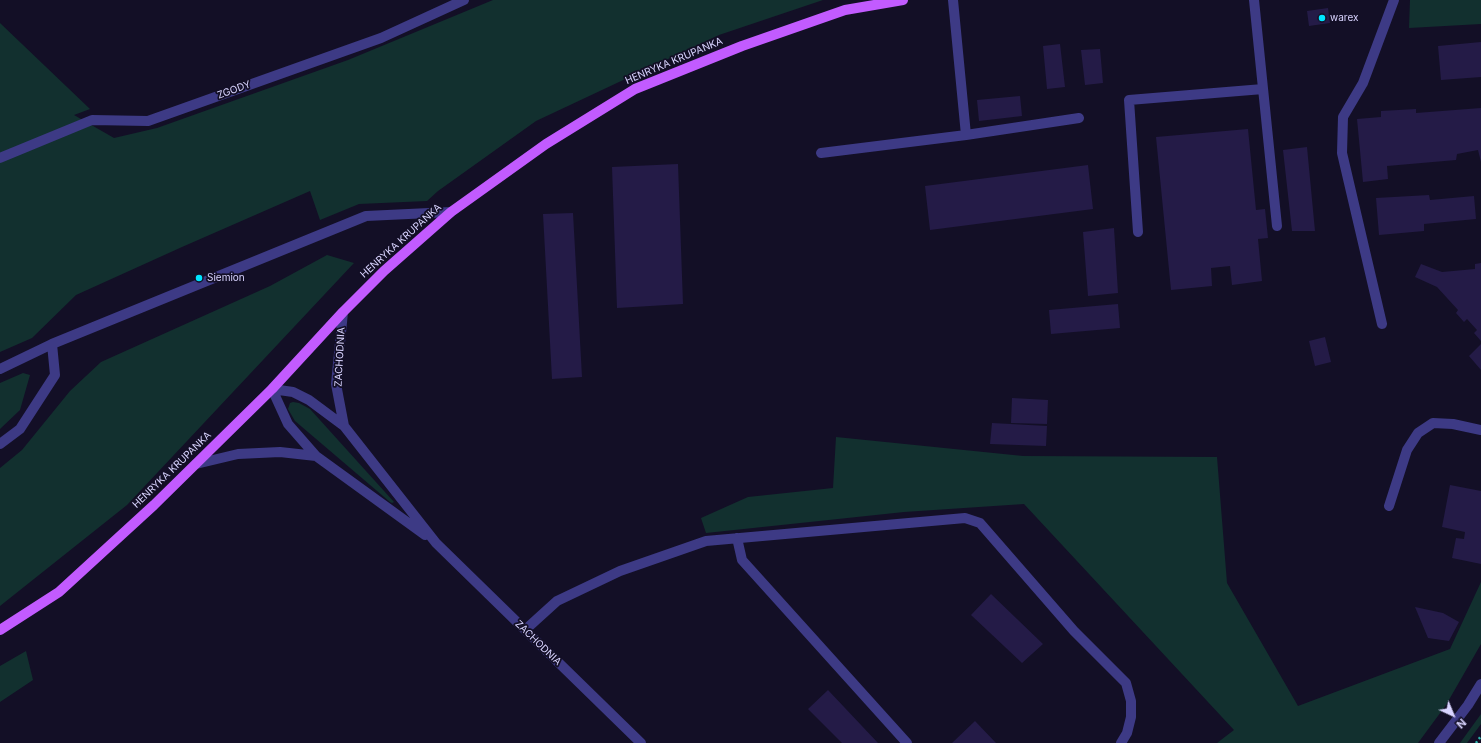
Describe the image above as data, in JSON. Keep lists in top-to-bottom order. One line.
{"streets":{"main road":["HENRYKA KRUPANKA"],"street":["ZGODY","ZACHODNIA"]},"crossings":[["HENRYKA KRUPANKA","ZACHODNIA"]],"places":["warex","Siemion"],"north":"bottom right"}
